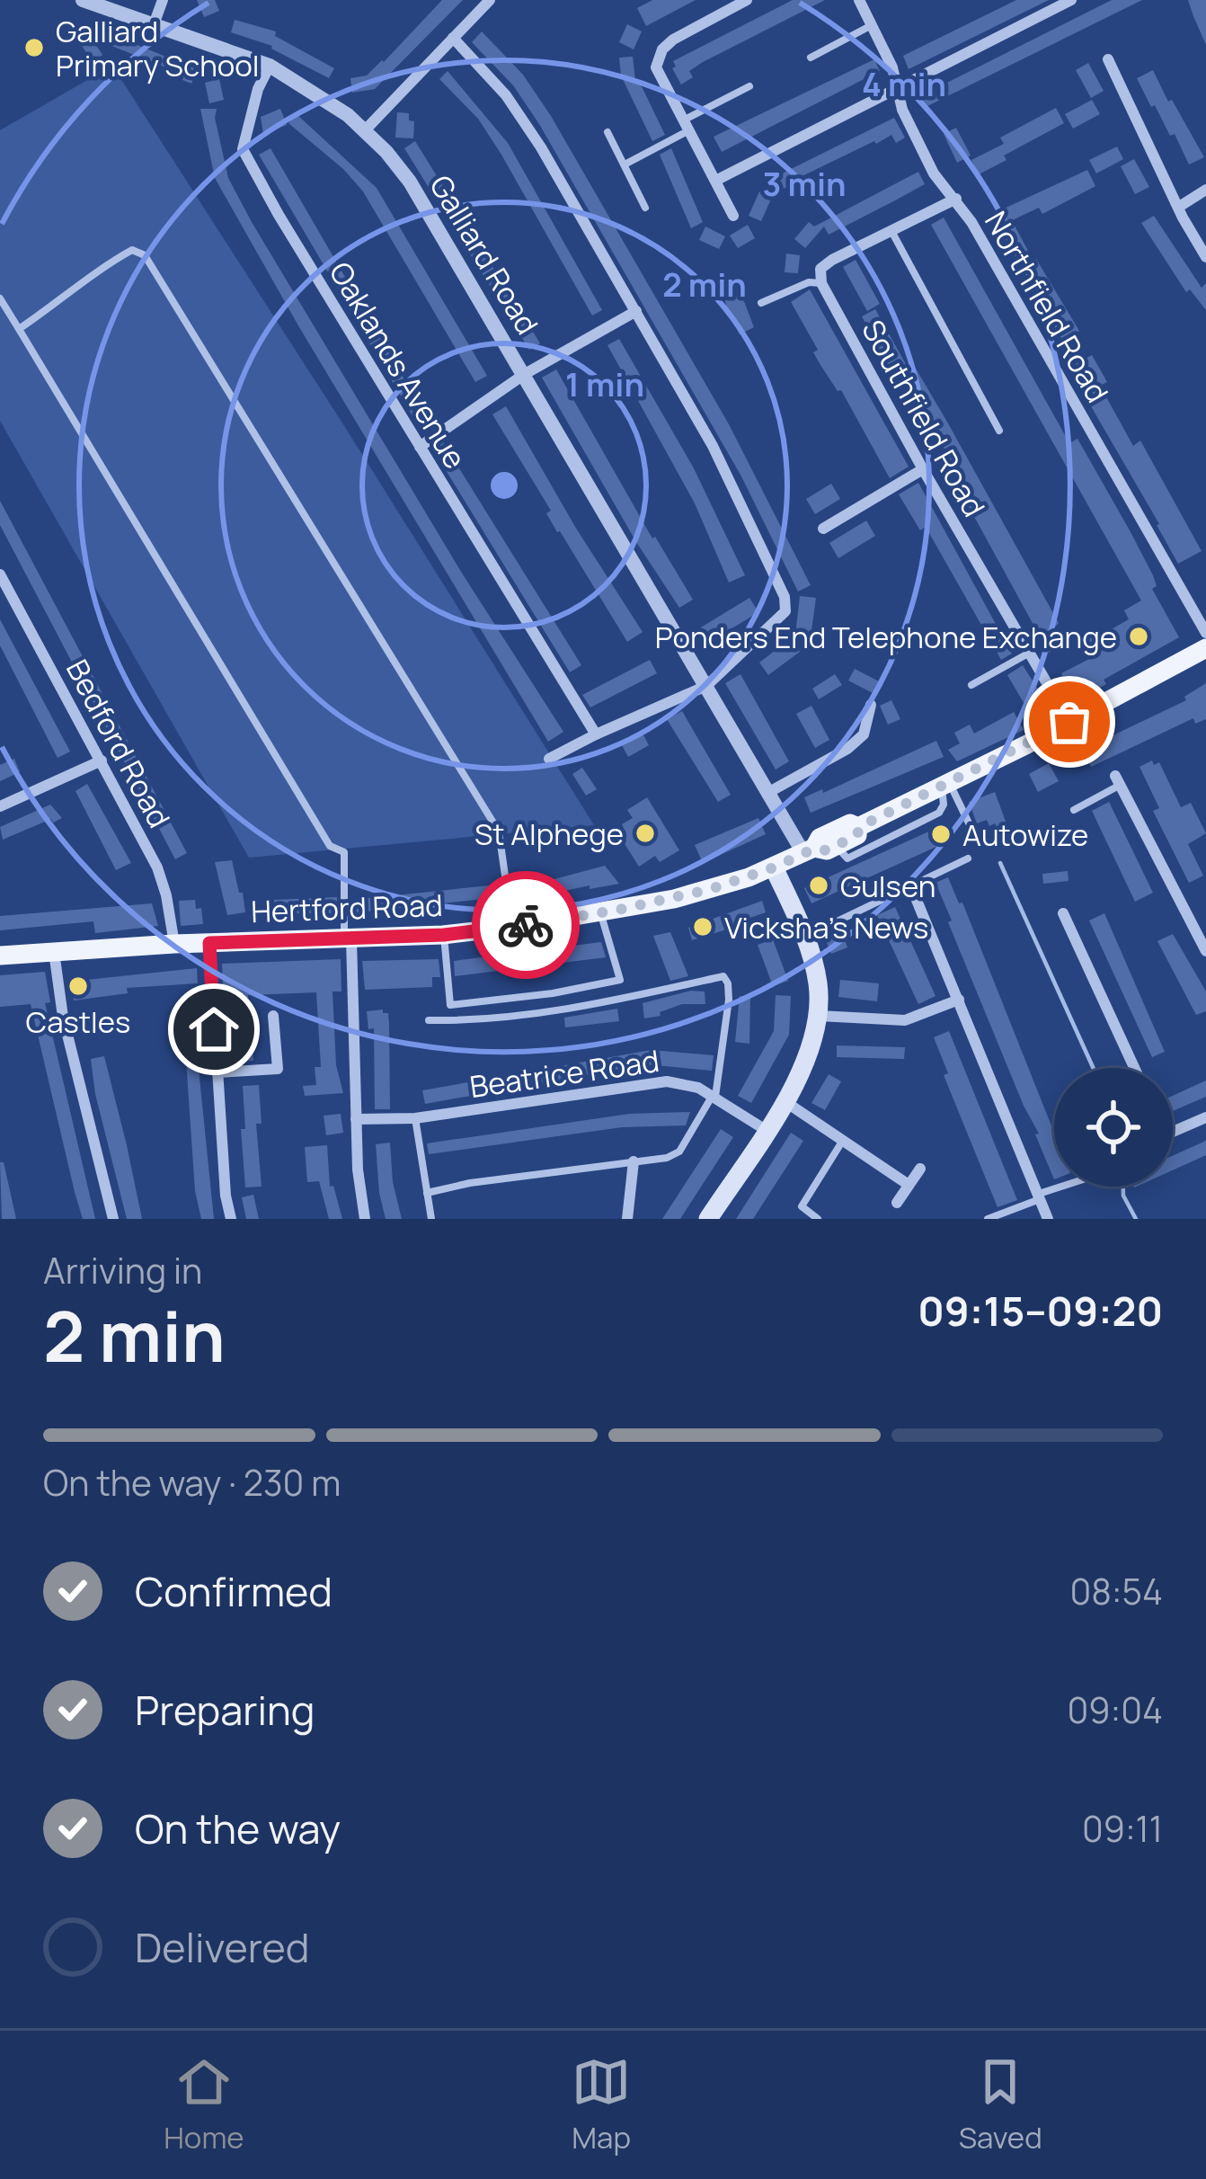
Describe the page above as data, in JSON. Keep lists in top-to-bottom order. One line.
{"streets":{"main road":["Hertford Road"],"street":["Galliard Road","Northfield Road","Oaklands Avenue","Southfield Road","Bedford Road","Beatrice Road"]},"crossings":[["Galliard Road","Oaklands Avenue"],["Galliard Road","Hertford Road"],["Southfield Road","Hertford Road"],["Bedford Road","Hertford Road"]],"places":["Galliard Primary School","Ponders End Telephone Exchange","St Alphege","Autowize","Gulsen","Vicksha's News","Castles"],"page":{"heading":["2 min","Arriving in","09:15–09:20"],"bar":"On the way · 230 m","list":[["Confirmed","08:54"],["Preparing","09:04"],["On the way","09:11"],"Delivered"],"tabs":["Home","Map","Saved"]},"rings":["4 min","3 min","2 min","1 min"]}
